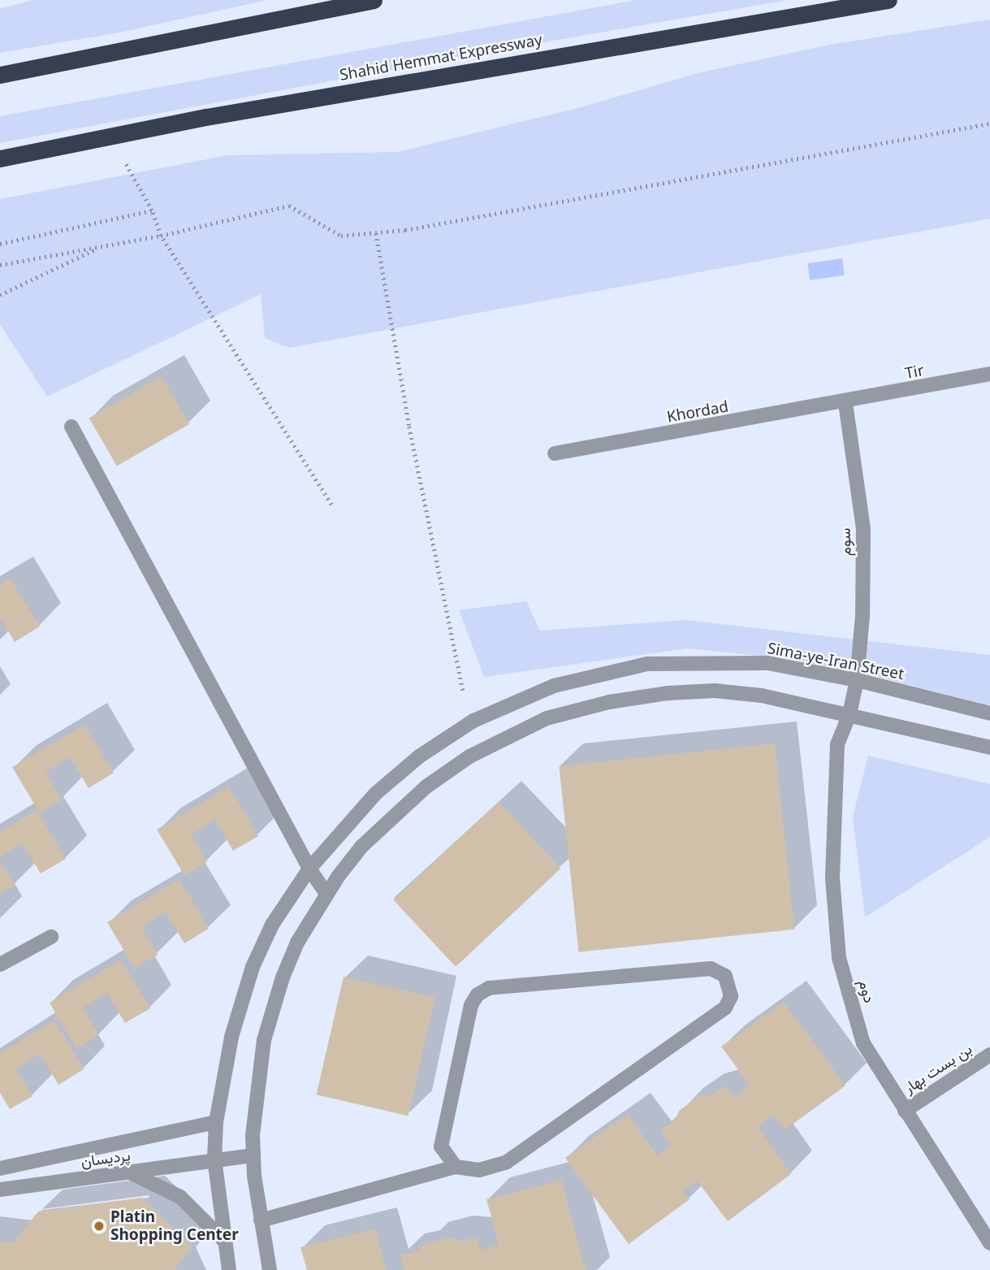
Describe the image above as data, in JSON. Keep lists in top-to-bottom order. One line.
{"streets":{"highway":["Shahid Hemmat Expressway"],"street":["Tir","Khordad","سوم","Sima-ye-Iran Street","دوم","بن بست بهار","پردیسان"]},"crossings":[["Tir","Khordad"],["Tir","سوم"],["Khordad","سوم"],["سوم","Sima-ye-Iran Street"],["سوم","دوم"],["Sima-ye-Iran Street","پردیسان"],["دوم","بن بست بهار"]],"places":["Platin Shopping Center"]}
